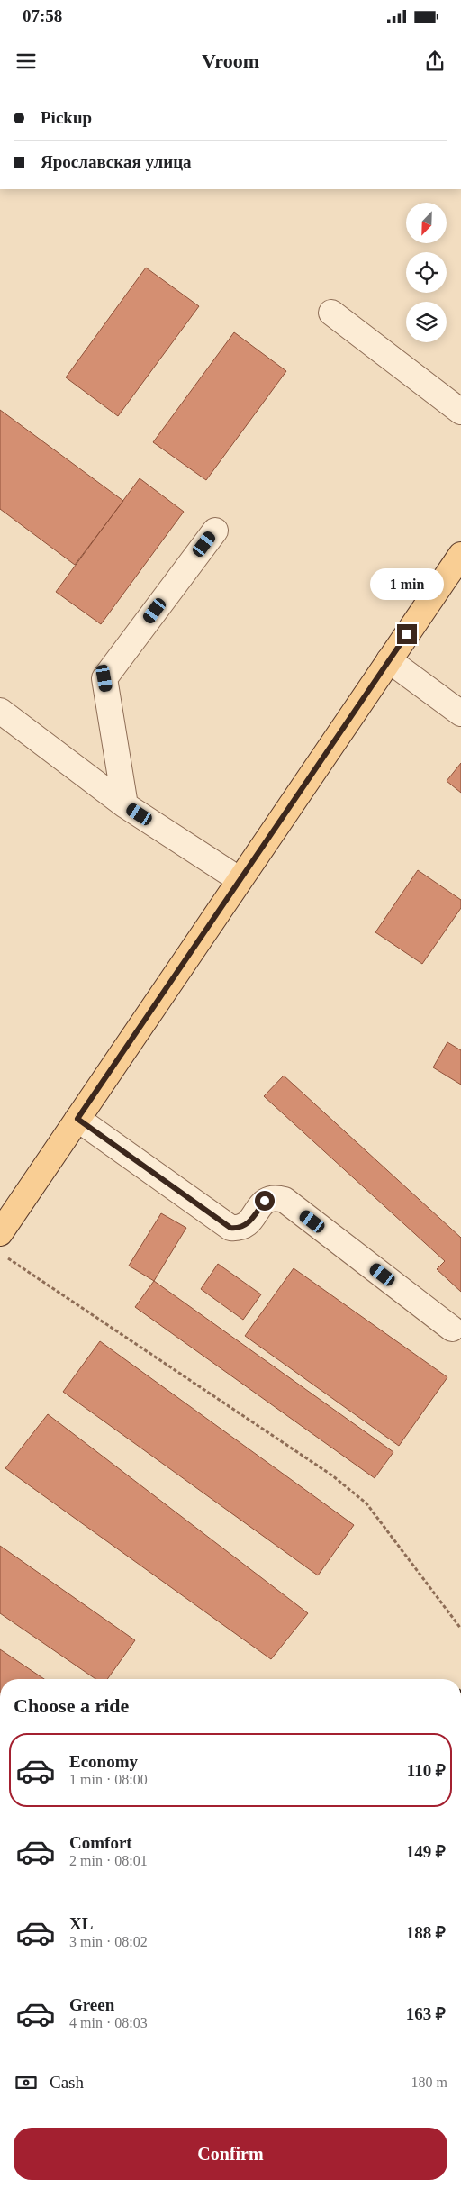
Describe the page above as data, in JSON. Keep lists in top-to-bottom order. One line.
{"north":"bottom left","page":{"status":"07:58","header":"Vroom","banner":["Pickup","Ярославская улица"],"bubble":"1 min","heading":"Choose a ride","list":[{"name":"Economy","note":"1 min · 08:00","value":"110 ₽"},{"name":"Comfort","note":"2 min · 08:01","value":"149 ₽"},{"name":"XL","note":"3 min · 08:02","value":"188 ₽"},{"name":"Green","note":"4 min · 08:03","value":"163 ₽"}],"pay":["Cash","180 m"],"buttons":"Confirm"}}
